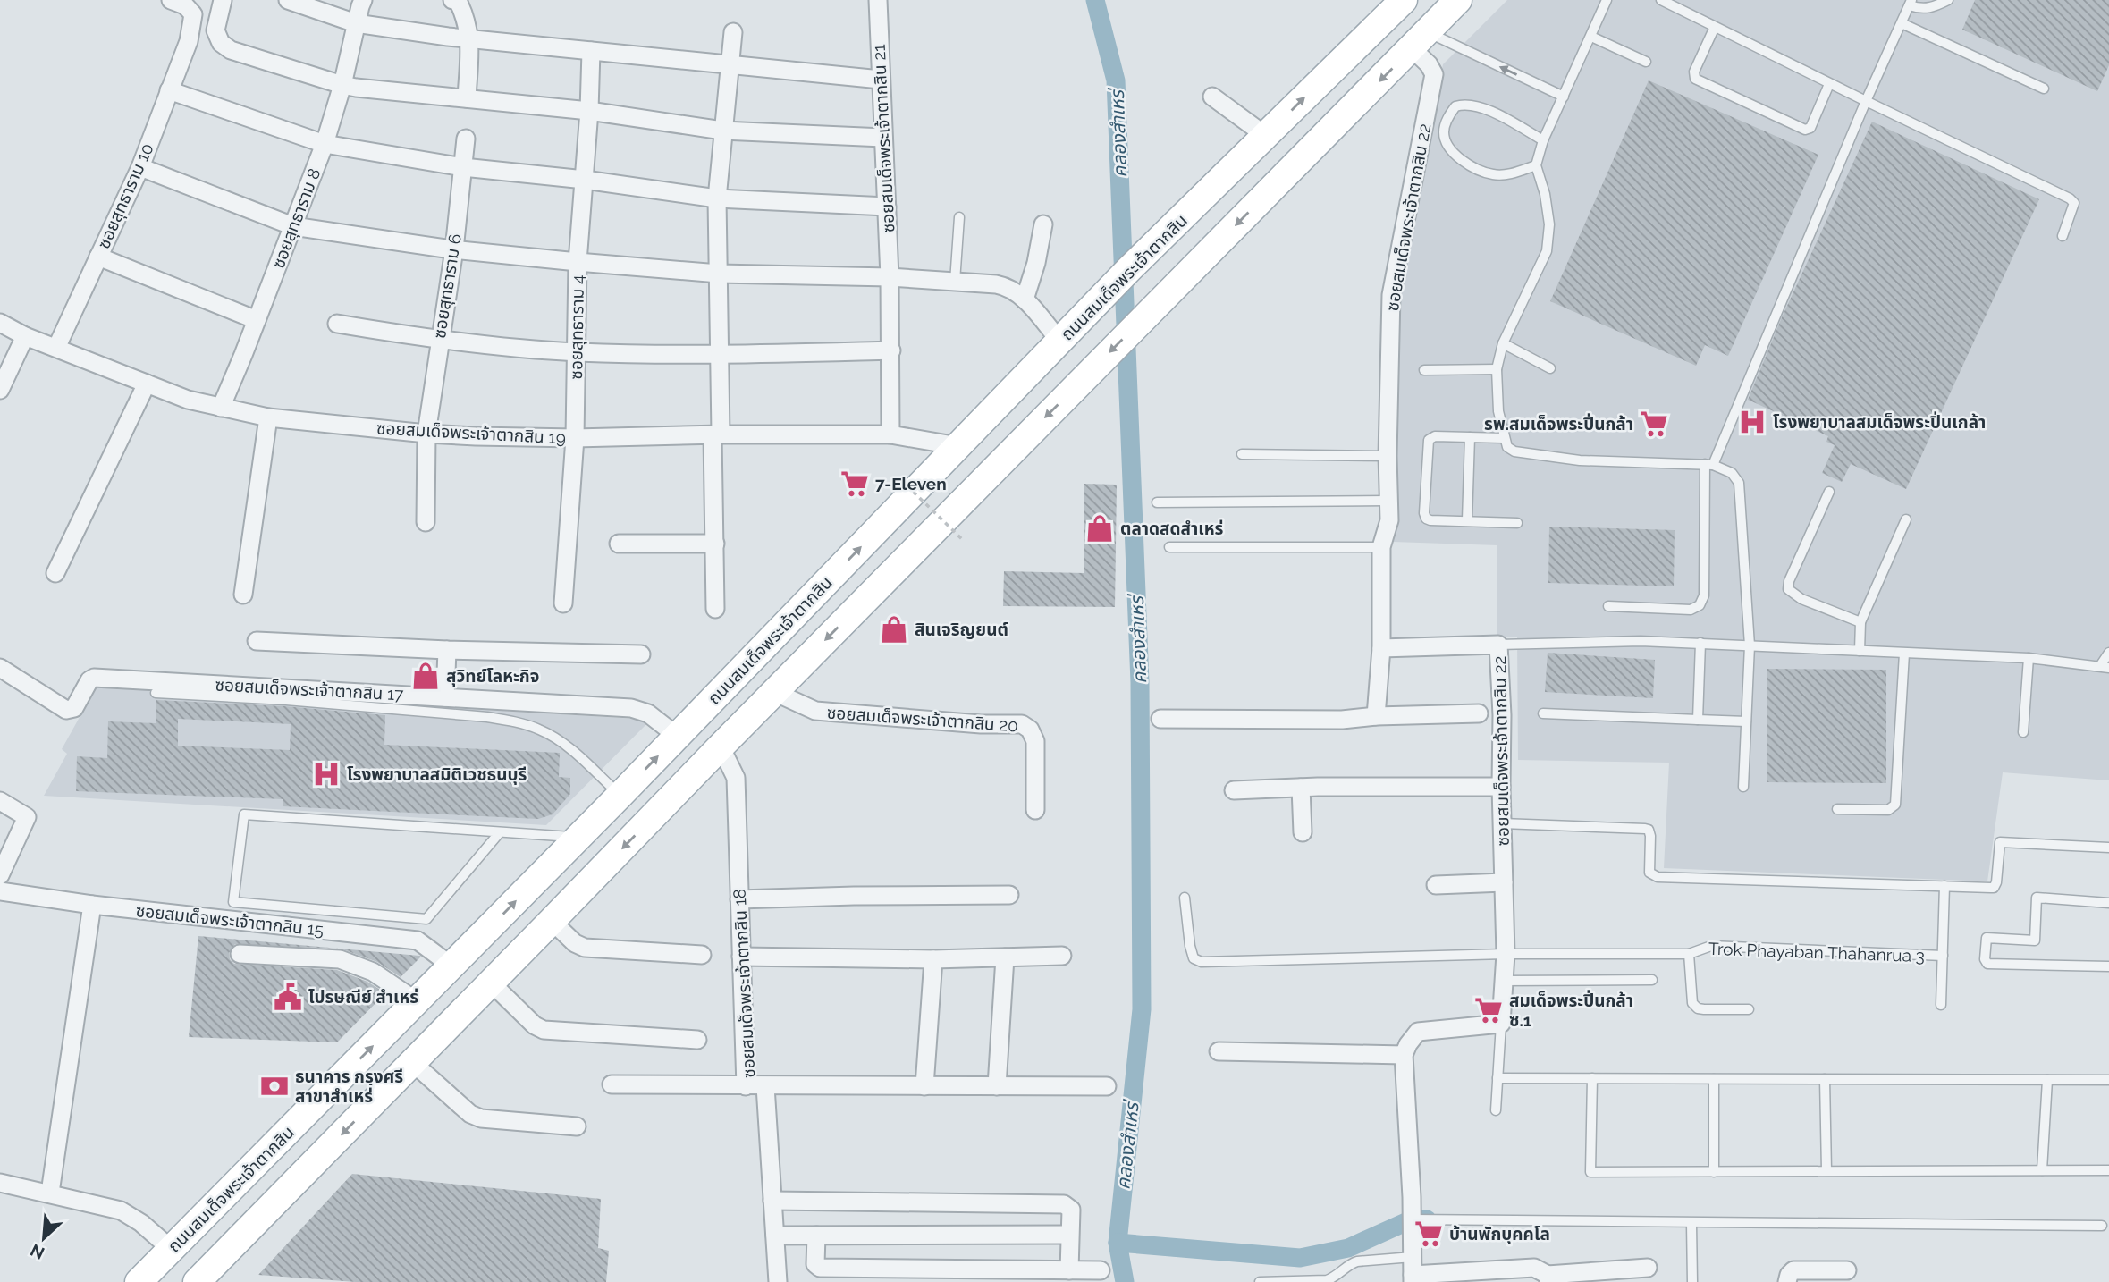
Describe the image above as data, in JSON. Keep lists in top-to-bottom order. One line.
{"streets":{"main road":["ถนนสมเด็จพระเจ้าตากสิน"],"street":["ซอยสมเด็จพระเจ้าตากสิน 21","ซอยสุทธาราม 10","ซอยสมเด็จพระเจ้าตากสิน 22","ซอยสุทธาราม 8","ซอยสุทธาราม 6","ซอยสุทธาราม 4","ซอยสมเด็จพระเจ้าตากสิน 19","ซอยสมเด็จพระเจ้าตากสิน 17","ซอยสมเด็จพระเจ้าตากสิน 20","ซอยสมเด็จพระเจ้าตากสิน 15","ซอยสมเด็จพระเจ้าตากสิน 18"],"lane":["Trok Phayaban Thahanrua 3"]},"crossings":[["ซอยสมเด็จพระเจ้าตากสิน 21","ซอยสมเด็จพระเจ้าตากสิน 19"],["ซอยสุทธาราม 10","ซอยสมเด็จพระเจ้าตากสิน 19"],["ซอยสมเด็จพระเจ้าตากสิน 22","Trok Phayaban Thahanrua 3"],["ซอยสุทธาราม 8","ซอยสมเด็จพระเจ้าตากสิน 19"],["ถนนสมเด็จพระเจ้าตากสิน","ซอยสมเด็จพระเจ้าตากสิน 19"],["ถนนสมเด็จพระเจ้าตากสิน","ซอยสมเด็จพระเจ้าตากสิน 17"],["ถนนสมเด็จพระเจ้าตากสิน","ซอยสมเด็จพระเจ้าตากสิน 15"],["ซอยสุทธาราม 6","ซอยสมเด็จพระเจ้าตากสิน 19"],["ซอยสุทธาราม 4","ซอยสมเด็จพระเจ้าตากสิน 19"]],"water":["คลองสำเหร่"],"places":{"hospital":["โรงพยาบาลสมเด็จพระปิ่นเกล้า","โรงพยาบาลสมิติเวชธนบุรี"],"supermarket":["รพ.สมเด็จพระปิ่นกล้า","7-Eleven","สมเด็จพระปิ่นกล้า ซ.1","บ้านพักบุคคโล"],"shop":["ตลาดสดสำเหร่","สินเจริญยนต์","สุวิทย์โลหะกิจ"],"public building":["ไปรษณีย์ สำเหร่"],"bank":["ธนาคาร กรุงศรี สาขาสำเหร่"]},"north":"bottom left"}
